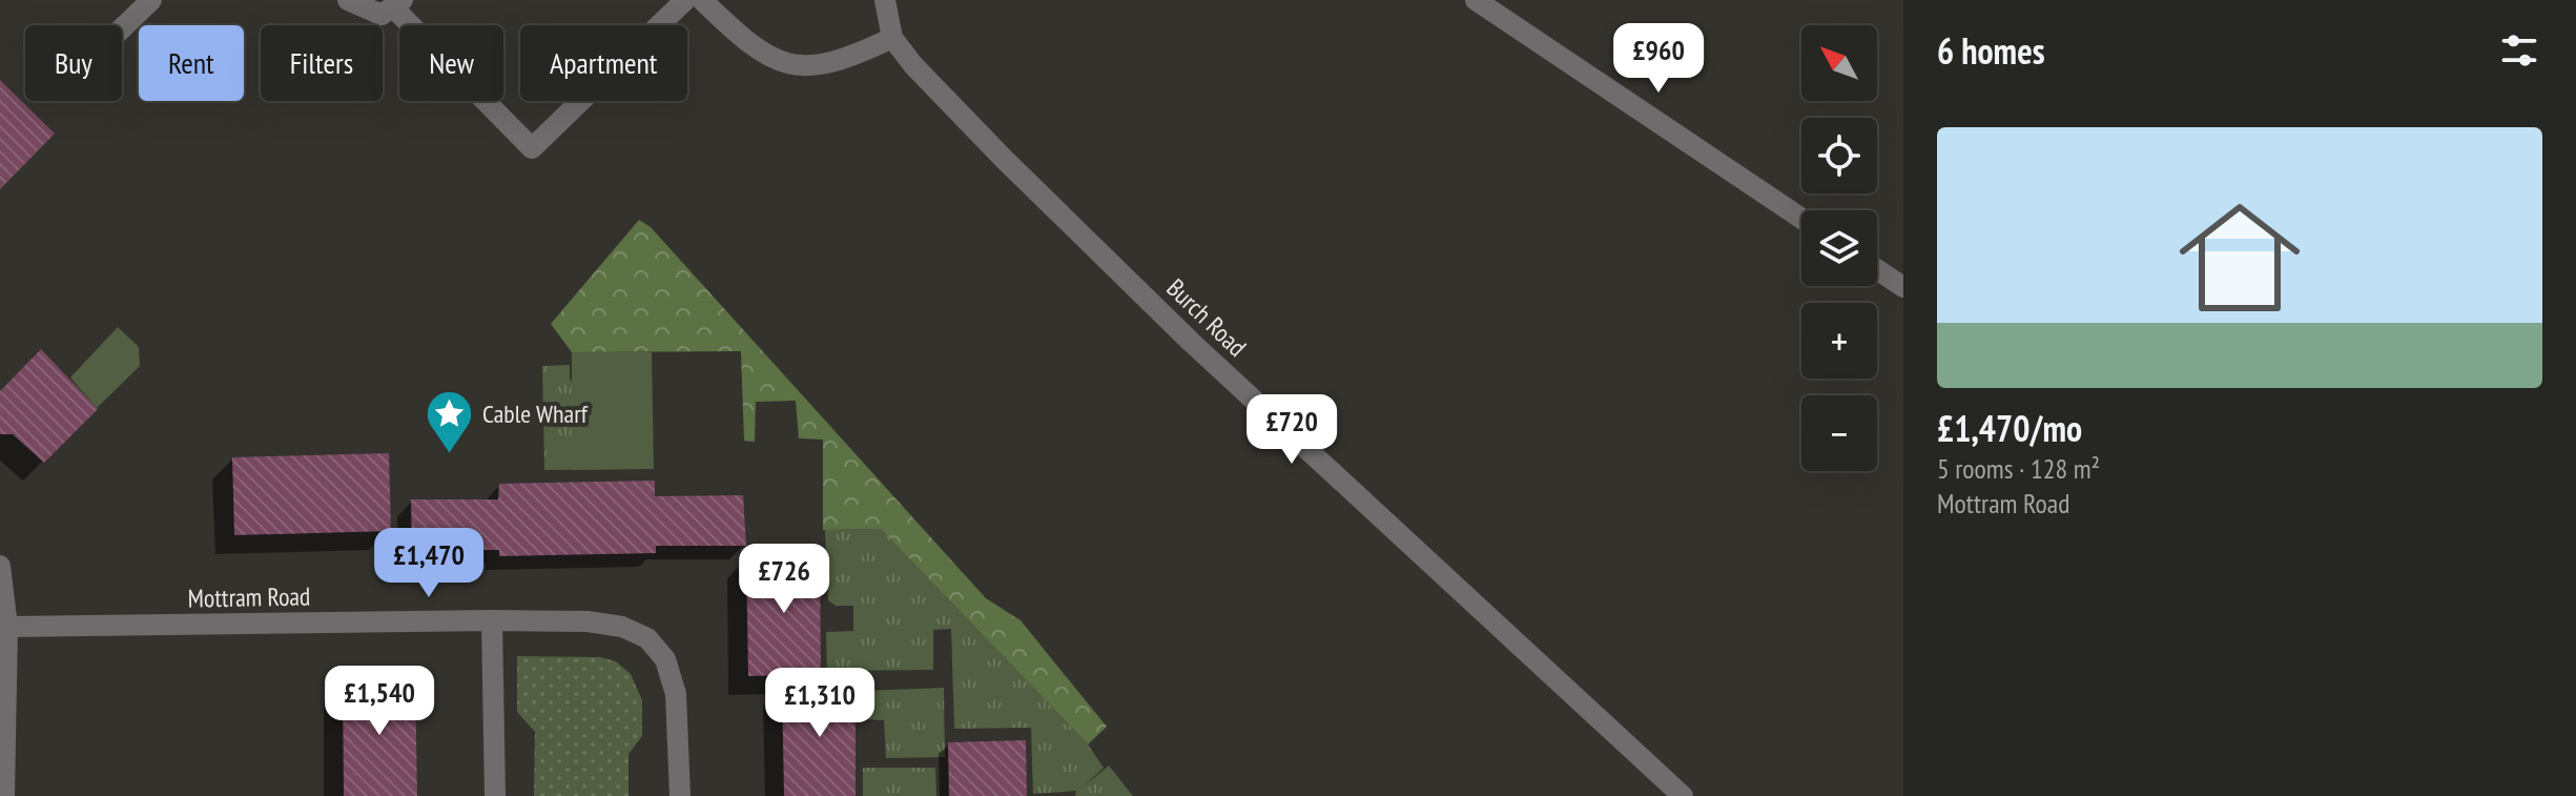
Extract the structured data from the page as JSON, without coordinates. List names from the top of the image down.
{
  "streets": {
    "street": ["Burch Road", "Mottram Road"]
  },
  "places": {
    "place": ["Cable Wharf"]
  },
  "north": "top left",
  "page": {
    "heading": "6 homes",
    "price": [
      "£960",
      "£720",
      "£1,470",
      "£726",
      "£1,540",
      "£1,310"
    ],
    "map_buttons": ["+", "−"],
    "chip": [
      "Buy",
      "Rent",
      "Filters",
      "New",
      "Apartment"
    ],
    "list": [
      {
        "name": "£1,470/mo",
        "note": "5 rooms · 128 m² · Mottram Road"
      }
    ]
  }
}
